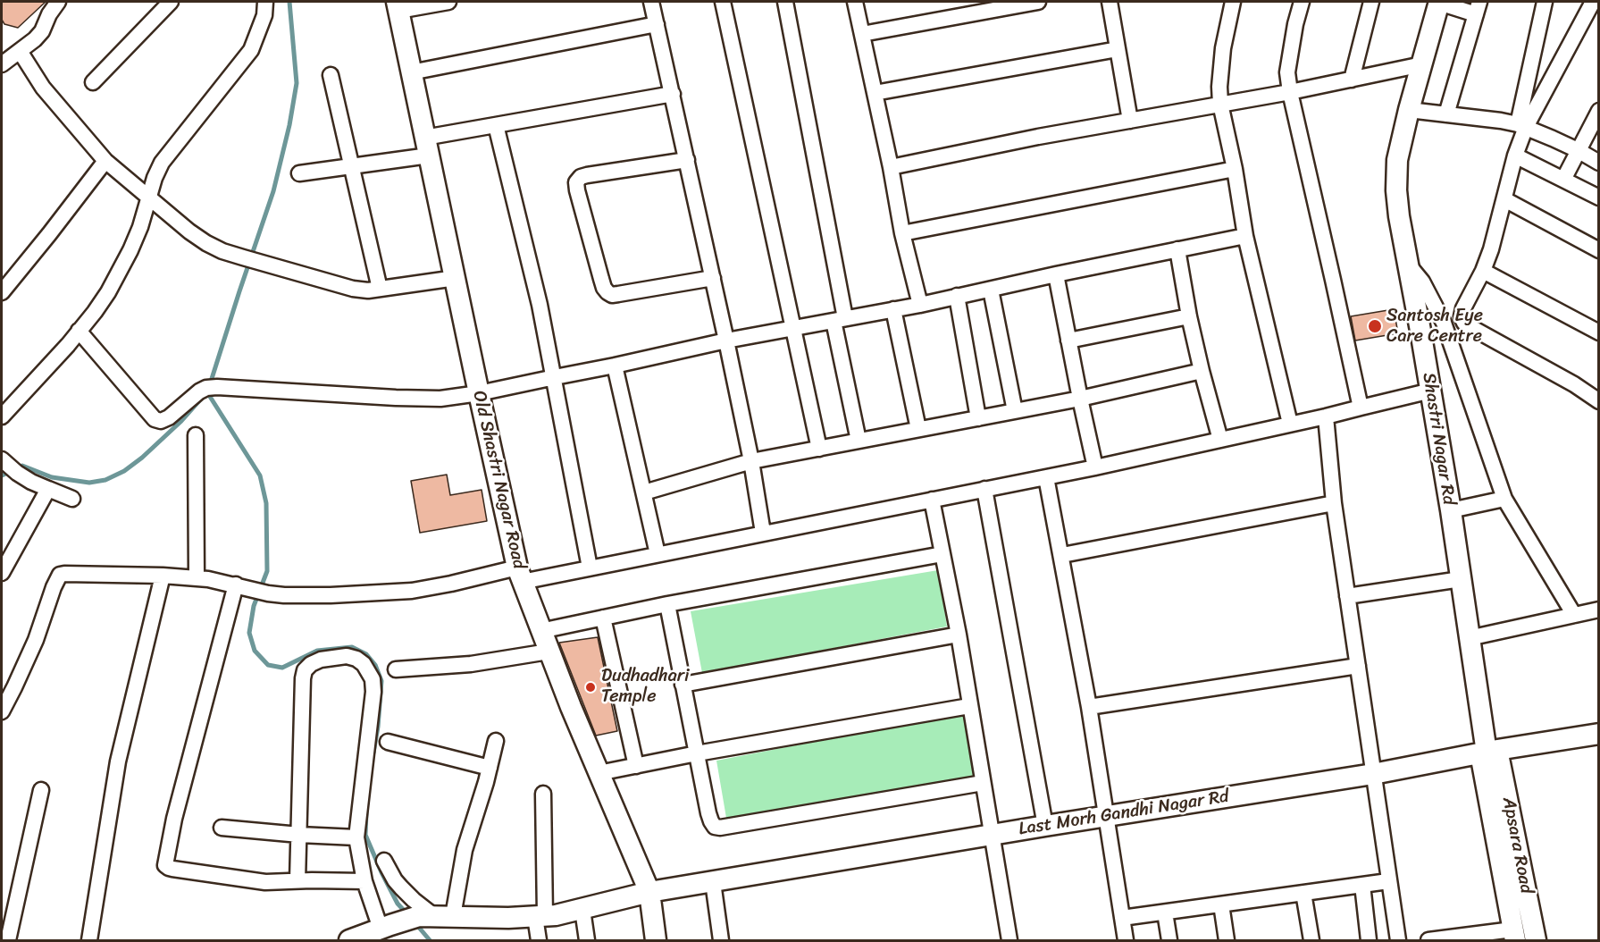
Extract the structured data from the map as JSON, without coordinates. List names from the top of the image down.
{
  "streets": {
    "street": [
      "Shastri Nagar Rd",
      "Old Shastri Nagar Road",
      "Last Morh Gandhi Nagar Rd",
      "Apsara Road"
    ]
  },
  "crossings": [
    ["Shastri Nagar Rd", "Last Morh Gandhi Nagar Rd"],
    ["Shastri Nagar Rd", "Apsara Road"],
    ["Old Shastri Nagar Road", "Last Morh Gandhi Nagar Rd"],
    ["Last Morh Gandhi Nagar Rd", "Apsara Road"]
  ],
  "places": ["Santosh Eye Care Centre", "Dudhadhari Temple"]
}
